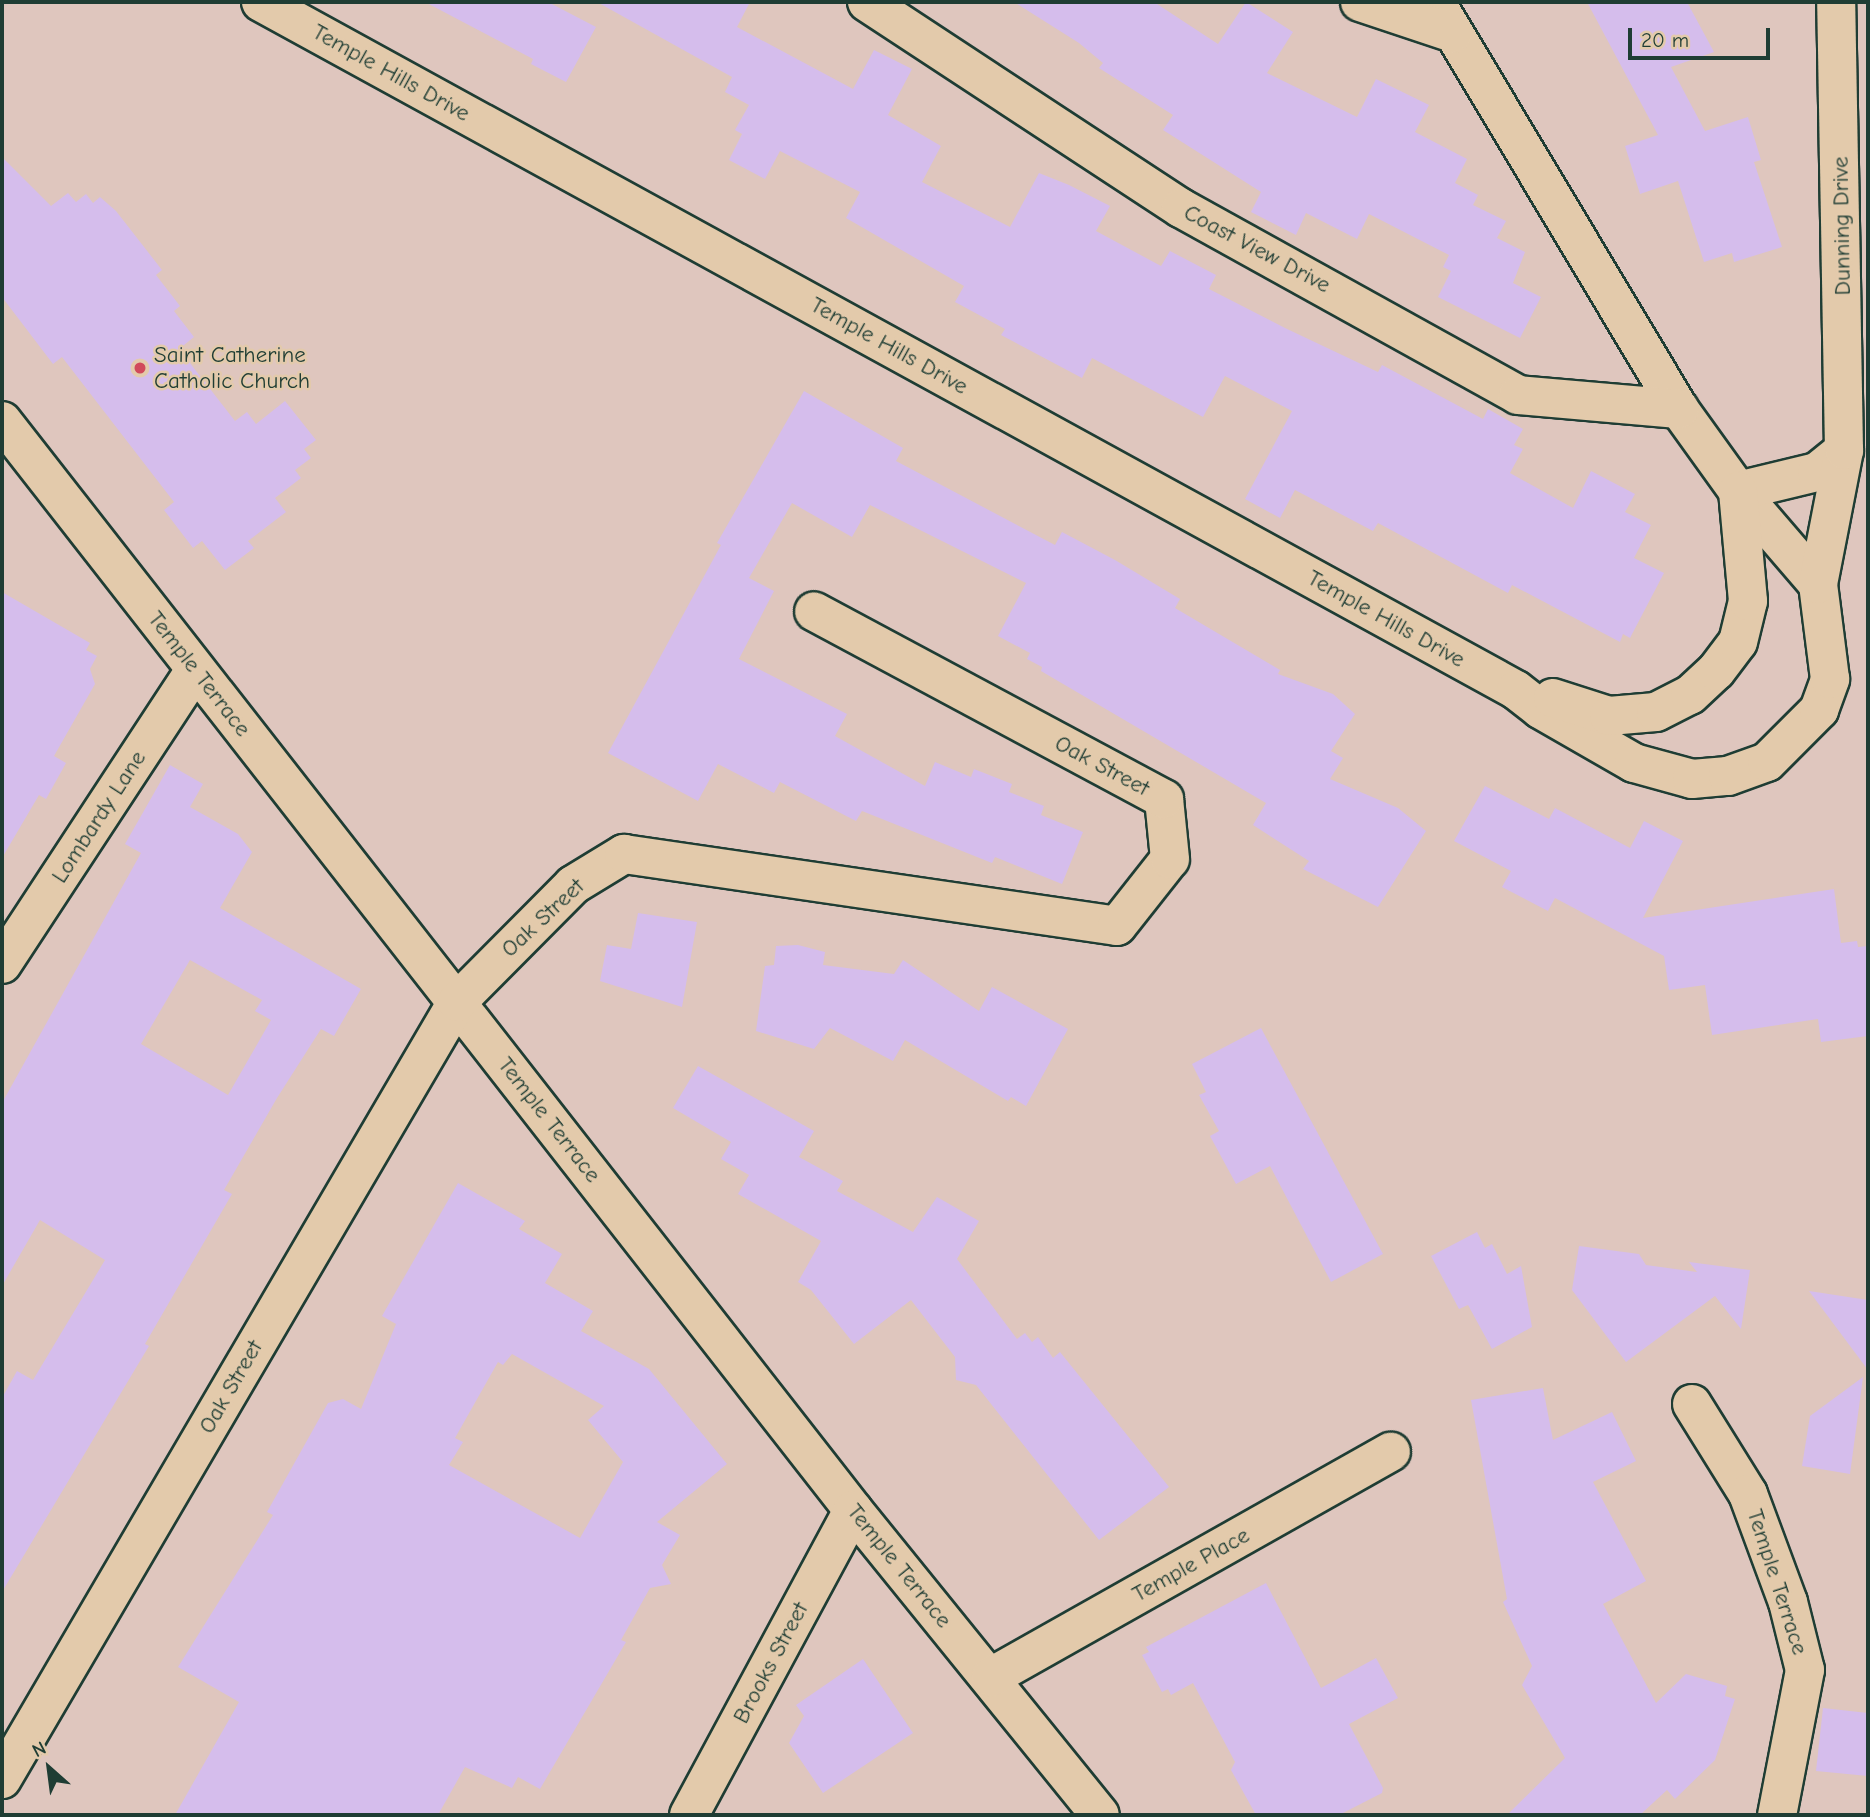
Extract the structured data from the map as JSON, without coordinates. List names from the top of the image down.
{
  "streets": {
    "street": [
      "Temple Hills Drive",
      "Dunning Drive",
      "Coast View Drive",
      "Temple Terrace",
      "Oak Street",
      "Lombardy Lane",
      "Temple Place",
      "Brooks Street"
    ]
  },
  "crossings": [
    ["Temple Hills Drive", "Dunning Drive"],
    ["Temple Terrace", "Oak Street"],
    ["Temple Terrace", "Lombardy Lane"],
    ["Temple Terrace", "Temple Place"],
    ["Temple Terrace", "Brooks Street"]
  ],
  "places": ["Saint Catherine Catholic Church"],
  "scale_bar": "20 m",
  "north": "top left"
}
